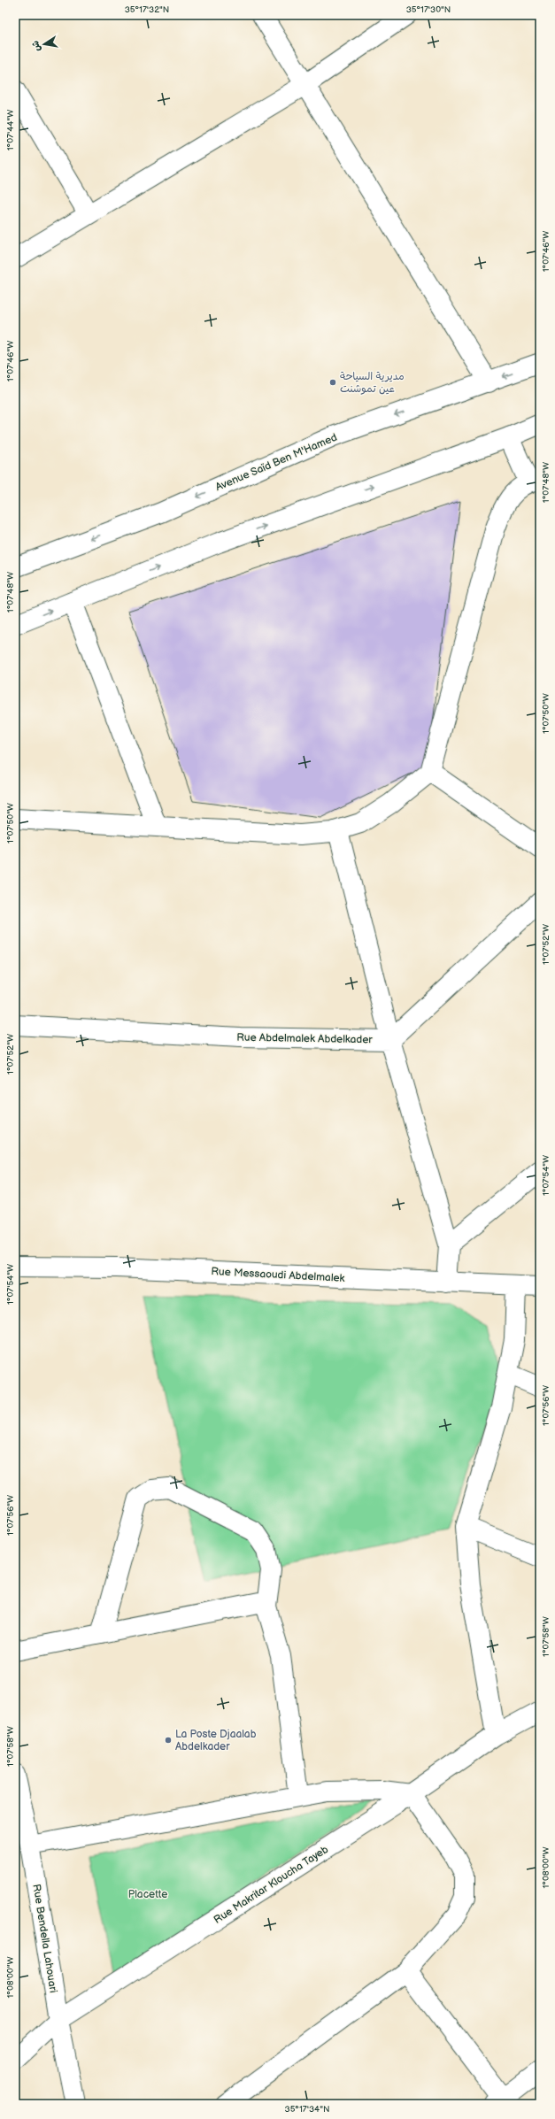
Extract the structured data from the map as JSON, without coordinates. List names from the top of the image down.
{
  "streets": {
    "street": [
      "Avenue Saïd Ben M'Hamed",
      "Rue Abdelmalek Abdelkader",
      "Rue Messaoudi Abdelmalek",
      "Rue Makritar Kloucha Tayeb",
      "Rue Bendella Lahouari"
    ]
  },
  "crossings": [
    ["Rue Makritar Kloucha Tayeb", "Rue Bendella Lahouari"]
  ],
  "parks": ["Placette"],
  "places": ["مديرية السياحة عين تموشنت", "La Poste Djaalab Abdelkader"],
  "north": "left",
  "coordinates": [
    "35°17'32\"N",
    "35°17'30\"N",
    "1°07'44\"W",
    "1°07'46\"W",
    "1°07'48\"W",
    "1°07'50\"W",
    "1°07'52\"W",
    "1°07'54\"W",
    "1°07'56\"W",
    "1°07'58\"W",
    "1°08'00\"W",
    "35°17'34\"N"
  ]
}
